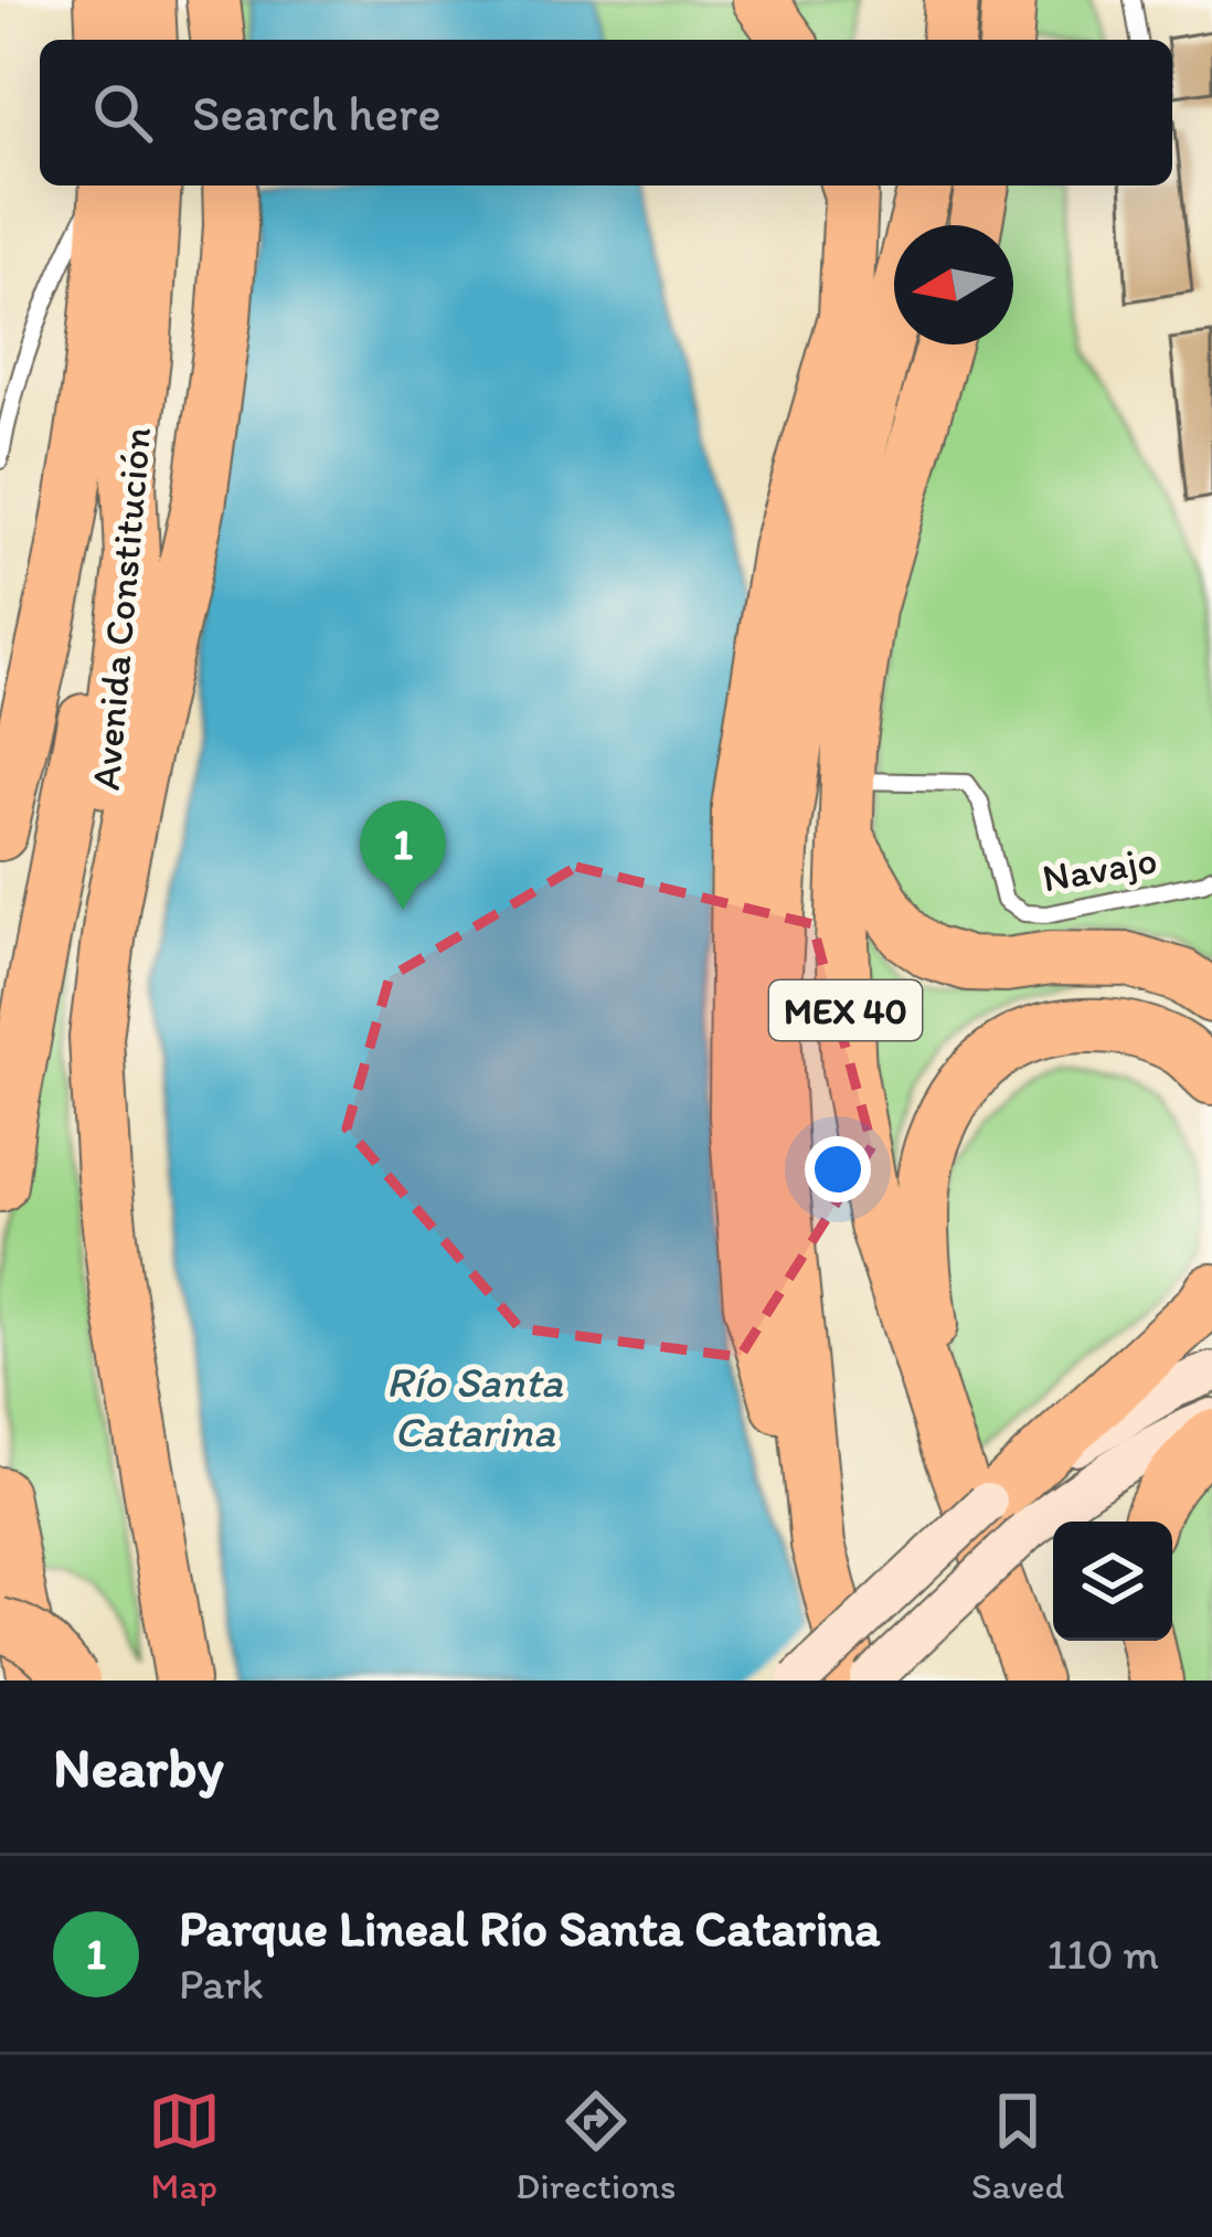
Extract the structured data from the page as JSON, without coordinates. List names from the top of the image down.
{
  "streets": {
    "highway": ["Avenida Constitución", "MEX 40"],
    "lane": ["Navajo"]
  },
  "crossings": [
    ["Navajo", "MEX 40"]
  ],
  "water": ["Río Santa Catarina"],
  "north": "left",
  "page": {
    "search": "Search here",
    "pins": "1",
    "heading": "Nearby",
    "list": [
      {
        "mark": "1",
        "name": "Parque Lineal Río Santa Catarina",
        "note": "Park",
        "value": "110 m"
      }
    ],
    "nav": ["Map", "Directions", "Saved"]
  }
}
